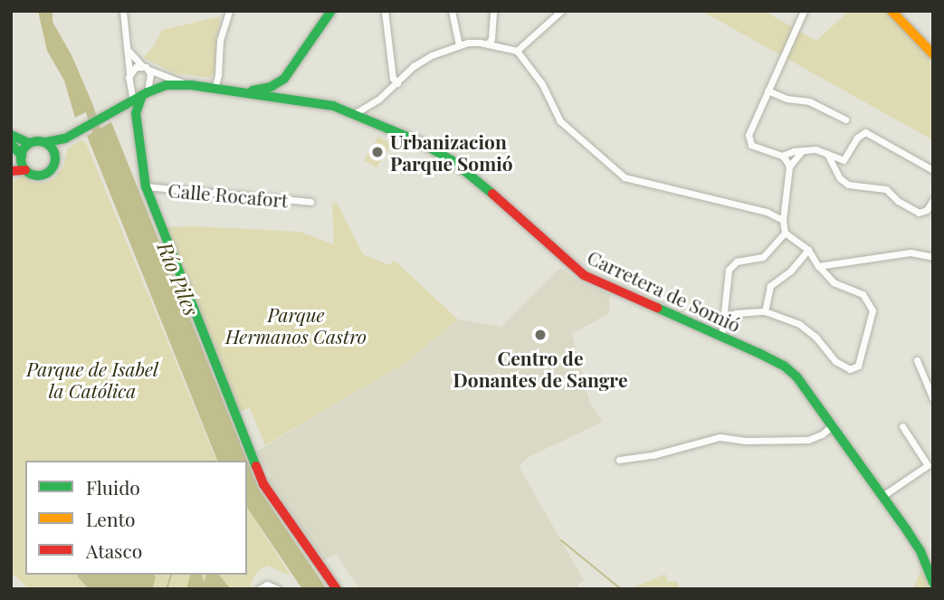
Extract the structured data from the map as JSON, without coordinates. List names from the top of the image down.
{
  "streets": {
    "street": ["Calle Rocafort", "Carretera de Somió"]
  },
  "water": ["Río Piles"],
  "parks": ["Parque Hermanos Castro", "Parque de Isabel la Católica"],
  "places": ["Urbanizacion Parque Somió", "Centro de Donantes de Sangre"],
  "legend": ["Fluido", "Lento", "Atasco"]
}
